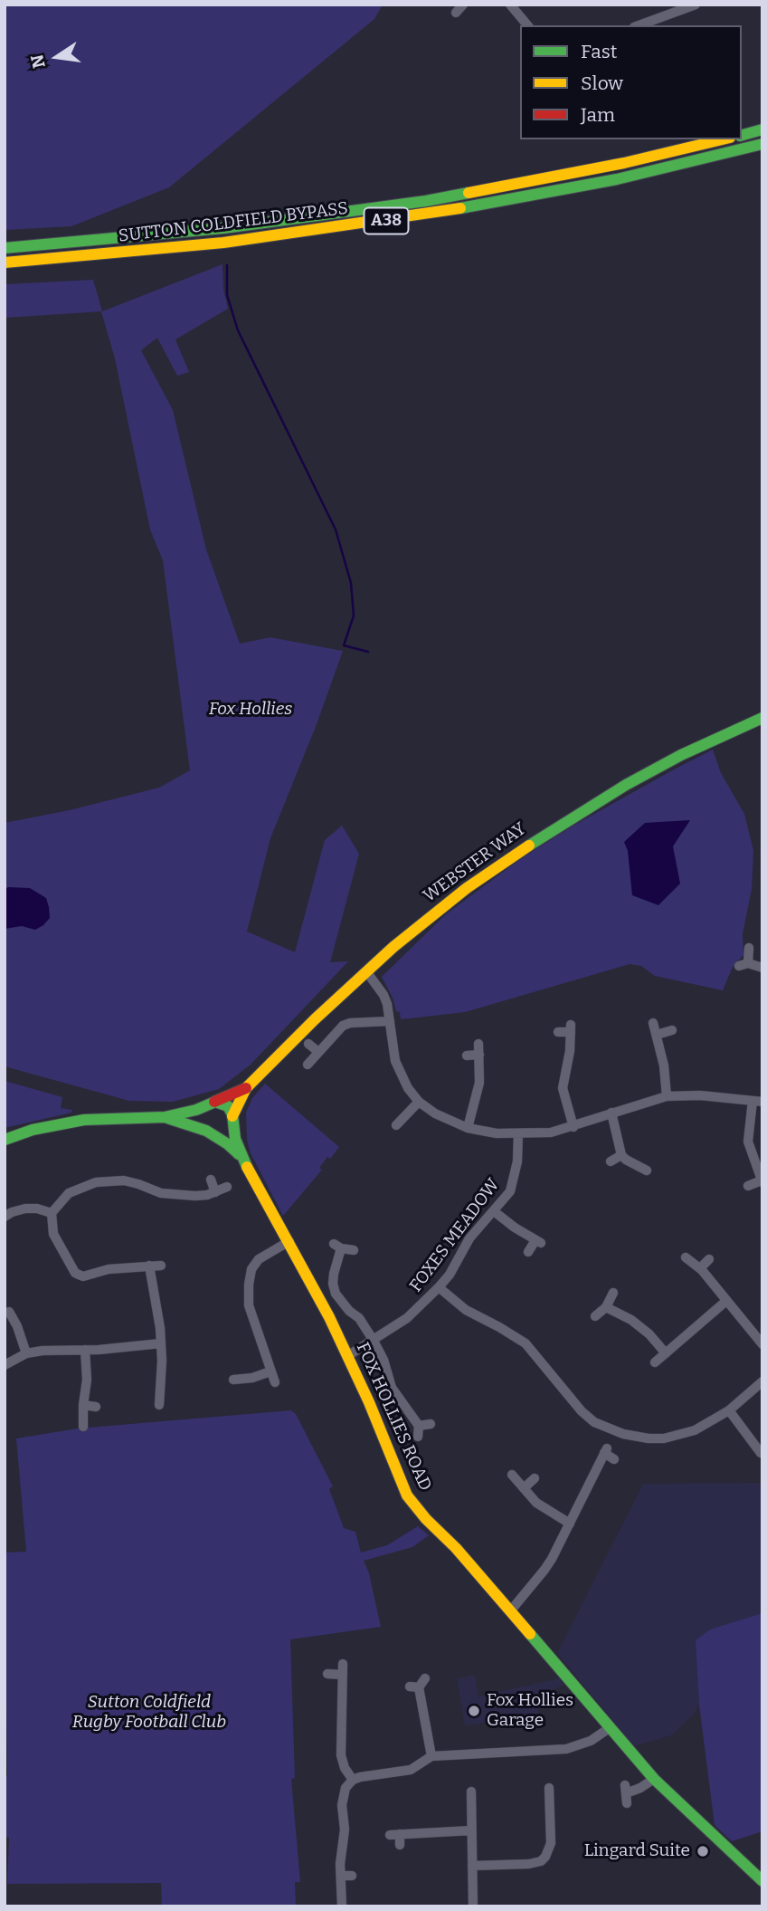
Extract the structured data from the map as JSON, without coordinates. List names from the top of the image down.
{
  "streets": {
    "main road": [
      "A38",
      "SUTTON COLDFIELD BYPASS",
      "WEBSTER WAY",
      "FOX HOLLIES ROAD"
    ],
    "street": ["FOXES MEADOW"]
  },
  "crossings": [
    ["WEBSTER WAY", "FOX HOLLIES ROAD"],
    ["FOXES MEADOW", "FOX HOLLIES ROAD"]
  ],
  "parks": ["Fox Hollies", "Sutton Coldfield Rugby Football Club"],
  "places": ["Fox Hollies Garage", "Lingard Suite"],
  "legend": ["Fast", "Slow", "Jam"],
  "north": "left"
}
